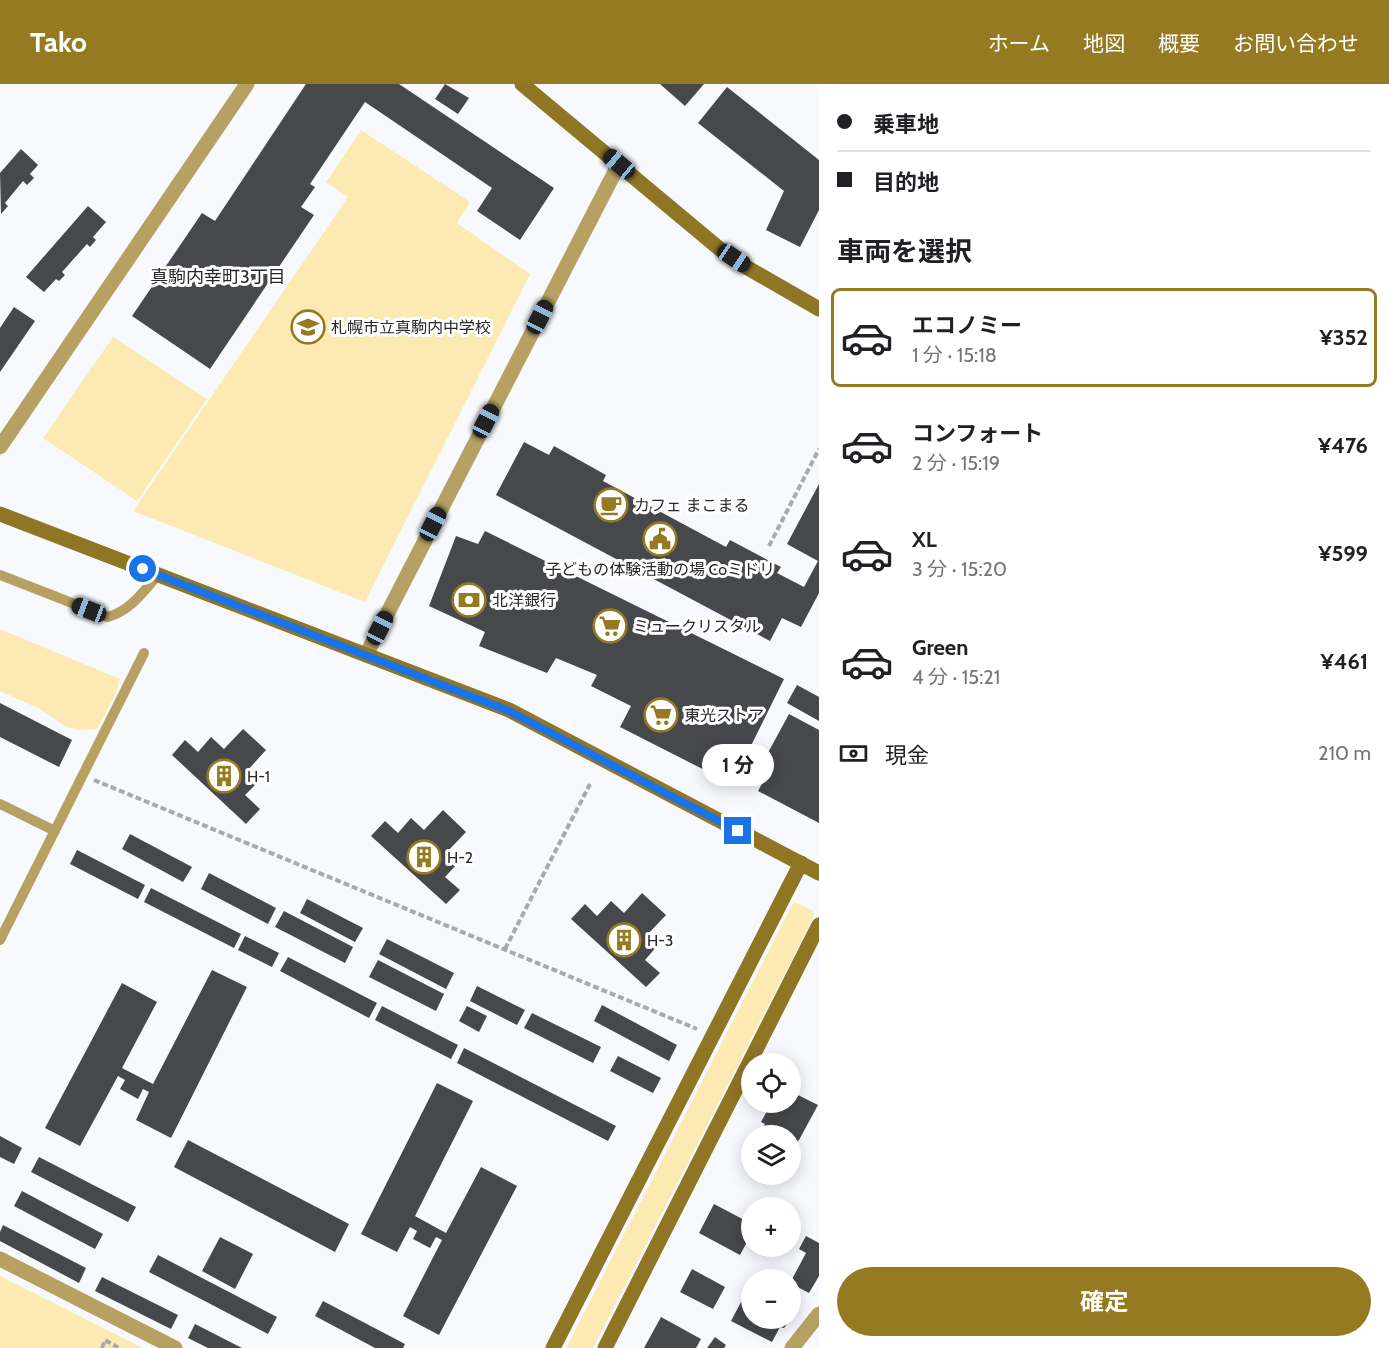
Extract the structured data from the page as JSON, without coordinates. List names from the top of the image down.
{
  "districts": ["真駒内幸町3丁目"],
  "places": {
    "school or university": ["札幌市立真駒内中学校"],
    "cafe": ["カフェ まこまる"],
    "public building": ["子どもの体験活動の場 Coミドリ"],
    "bank": ["北洋銀行"],
    "supermarket": ["ミュークリスタル", "東光ストア"],
    "building": ["H-1", "H-2", "H-3"]
  },
  "page": {
    "header": "Tako",
    "nav": [
      "ホーム",
      "地図",
      "概要",
      "お問い合わせ"
    ],
    "banner": ["乗車地", "目的地"],
    "heading": "車両を選択",
    "list": [
      {
        "name": "エコノミー",
        "note": "1 分 · 15:18",
        "value": "¥352"
      },
      {
        "name": "コンフォート",
        "note": "2 分 · 15:19",
        "value": "¥476"
      },
      {
        "name": "XL",
        "note": "3 分 · 15:20",
        "value": "¥599"
      },
      {
        "name": "Green",
        "note": "4 分 · 15:21",
        "value": "¥461"
      }
    ],
    "pay": ["現金", "210 m"],
    "bubble": "1 分",
    "map_buttons": ["+", "−"],
    "buttons": "確定"
  }
}
